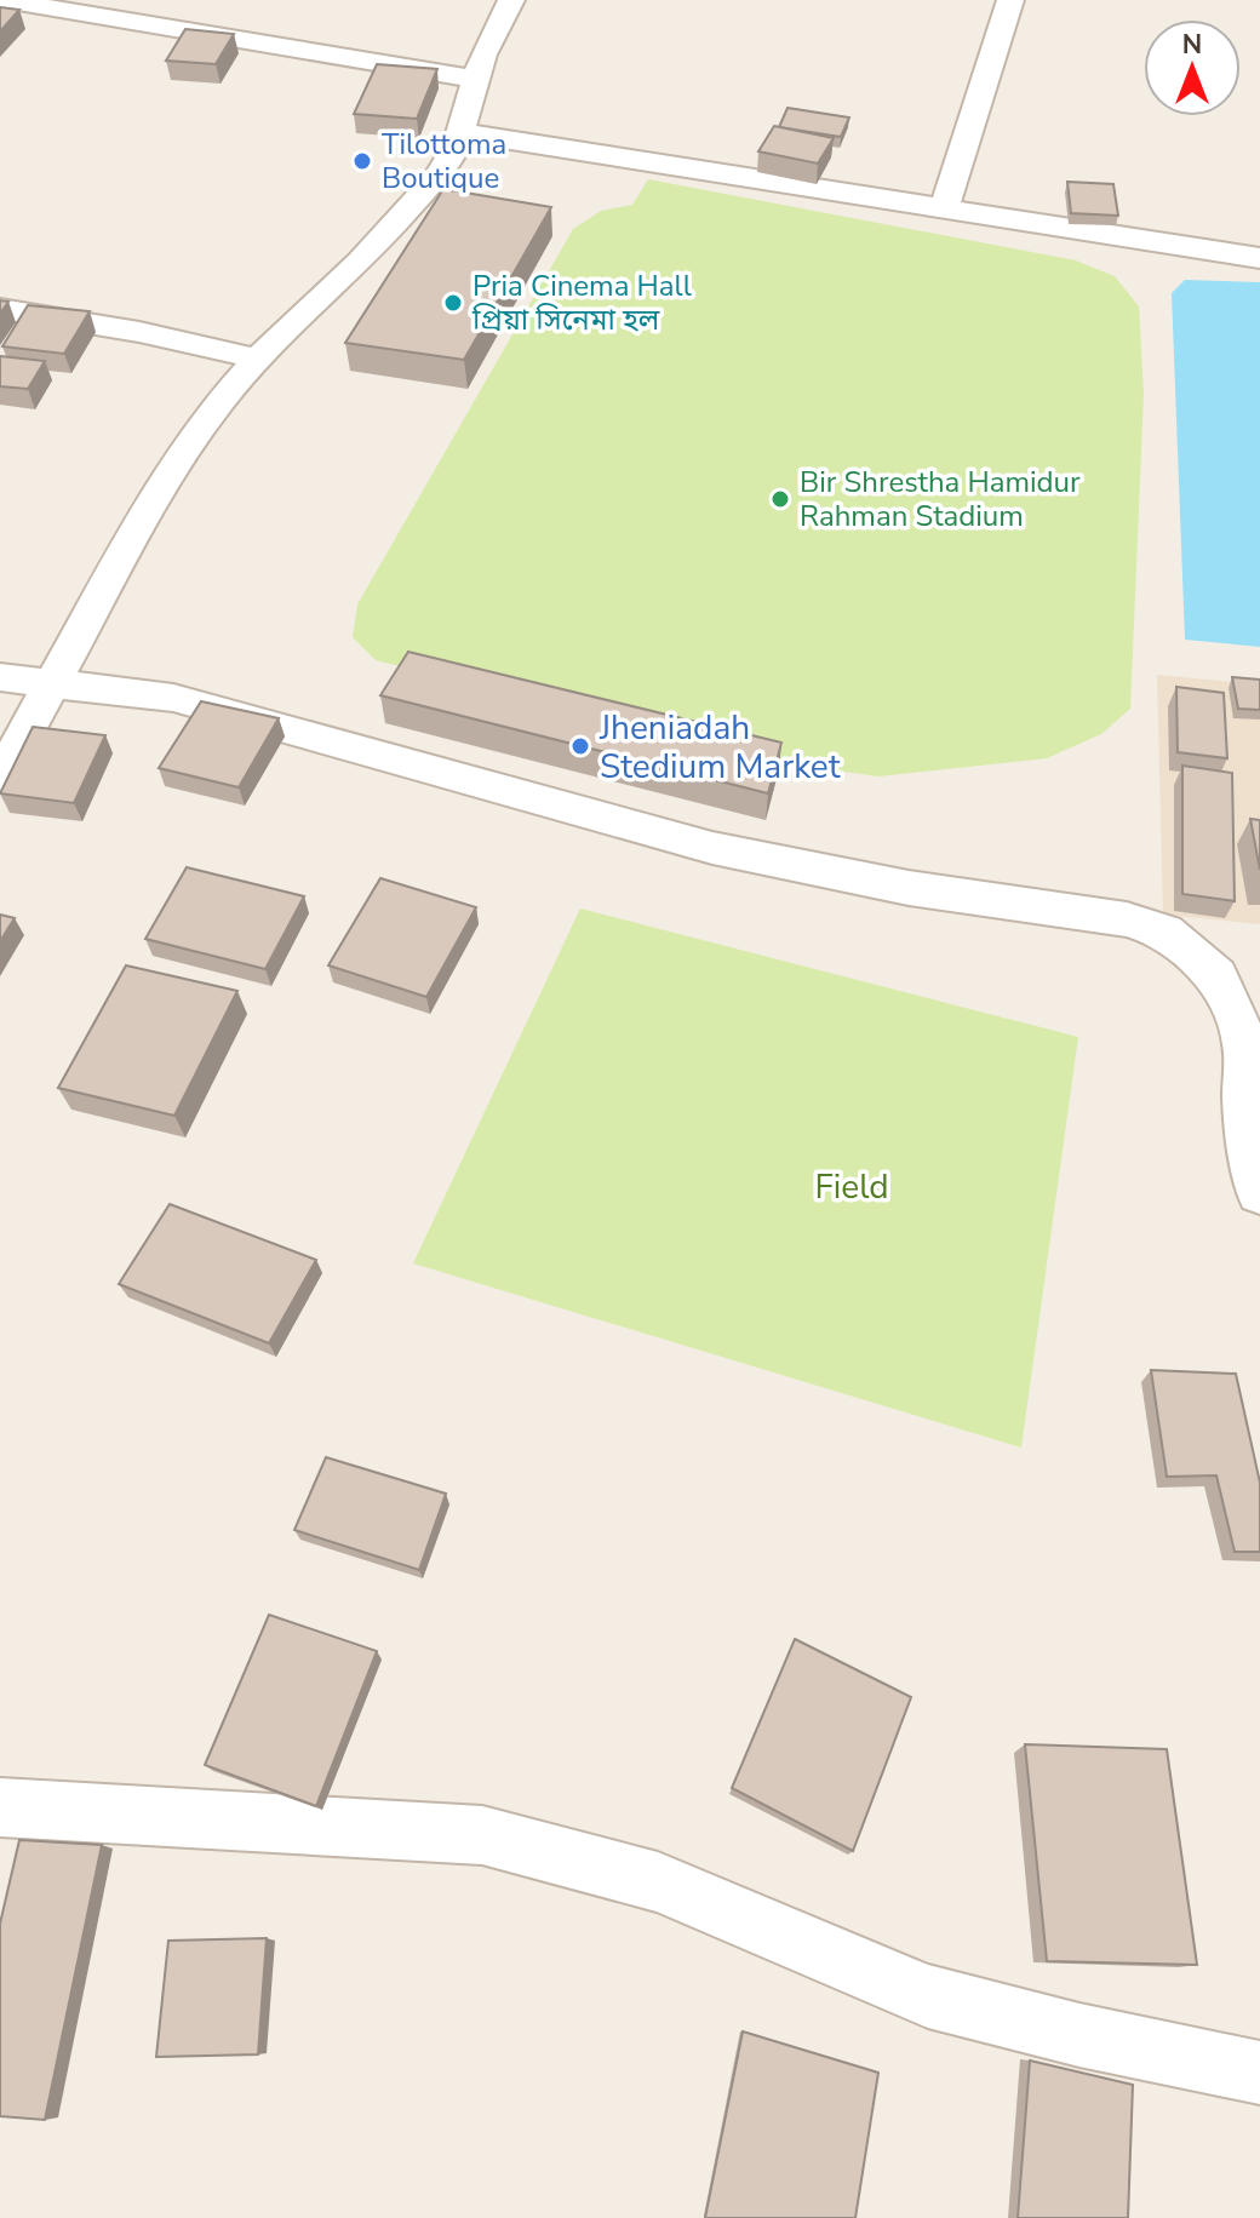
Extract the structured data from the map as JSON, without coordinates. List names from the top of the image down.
{
  "parks": ["Field"],
  "places": [
    "Tilottoma Boutique",
    "Pria Cinema Hall প্রিয়া সিনেমা হল",
    "Bir Shrestha Hamidur Rahman Stadium",
    "Jheniadah Stedium Market"
  ],
  "north": "top"
}
